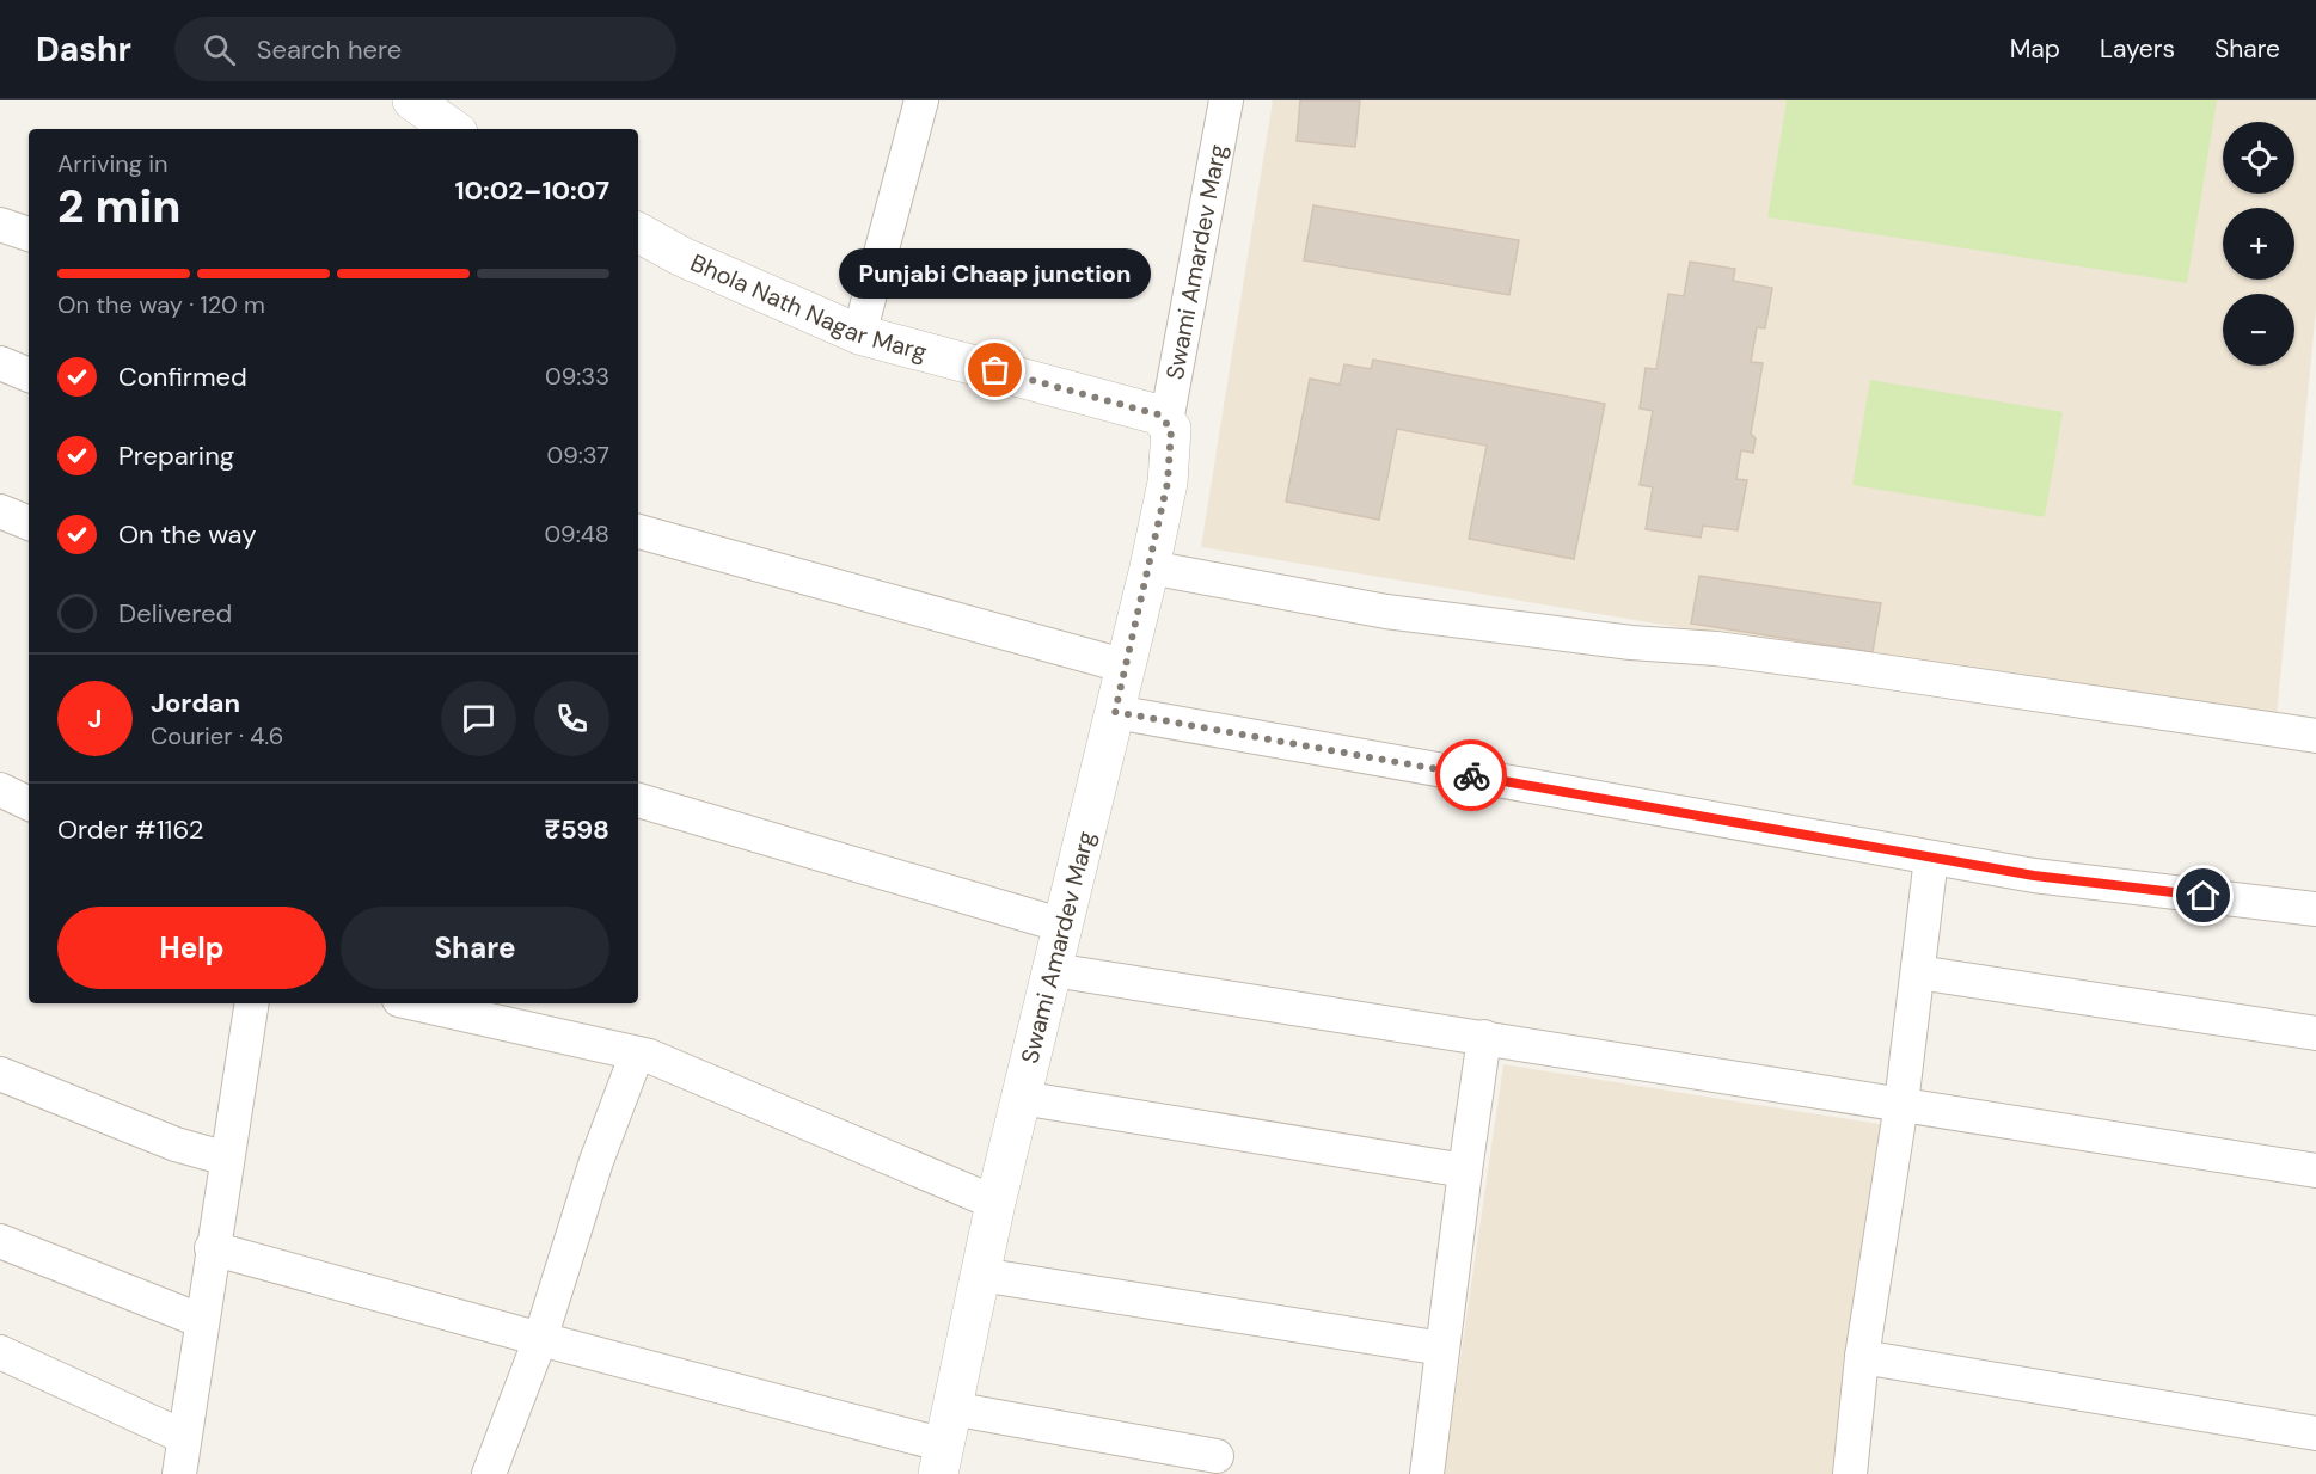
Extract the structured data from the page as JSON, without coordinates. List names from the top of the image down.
{
  "streets": {
    "street": ["Swami Amardev Marg", "Bhola Nath Nagar Marg"]
  },
  "crossings": [
    ["Swami Amardev Marg", "Bhola Nath Nagar Marg"]
  ],
  "places": ["Punjabi Chaap junction"],
  "page": {
    "header": "Dashr",
    "search": "Search here",
    "nav": ["Map", "Layers", "Share"],
    "map_buttons": ["+", "−"],
    "heading": ["2 min", "Arriving in", "10:02–10:07"],
    "panel": [
      "Jordan",
      "Courier · 4.6",
      "Order #1162",
      "₹598"
    ],
    "bubble": "Punjabi Chaap junction",
    "bar": "On the way · 120 m",
    "list": [
      ["Confirmed", "09:33"],
      ["Preparing", "09:37"],
      ["On the way", "09:48"],
      "Delivered"
    ],
    "round": "J",
    "buttons": ["Help", "Share"]
  }
}
